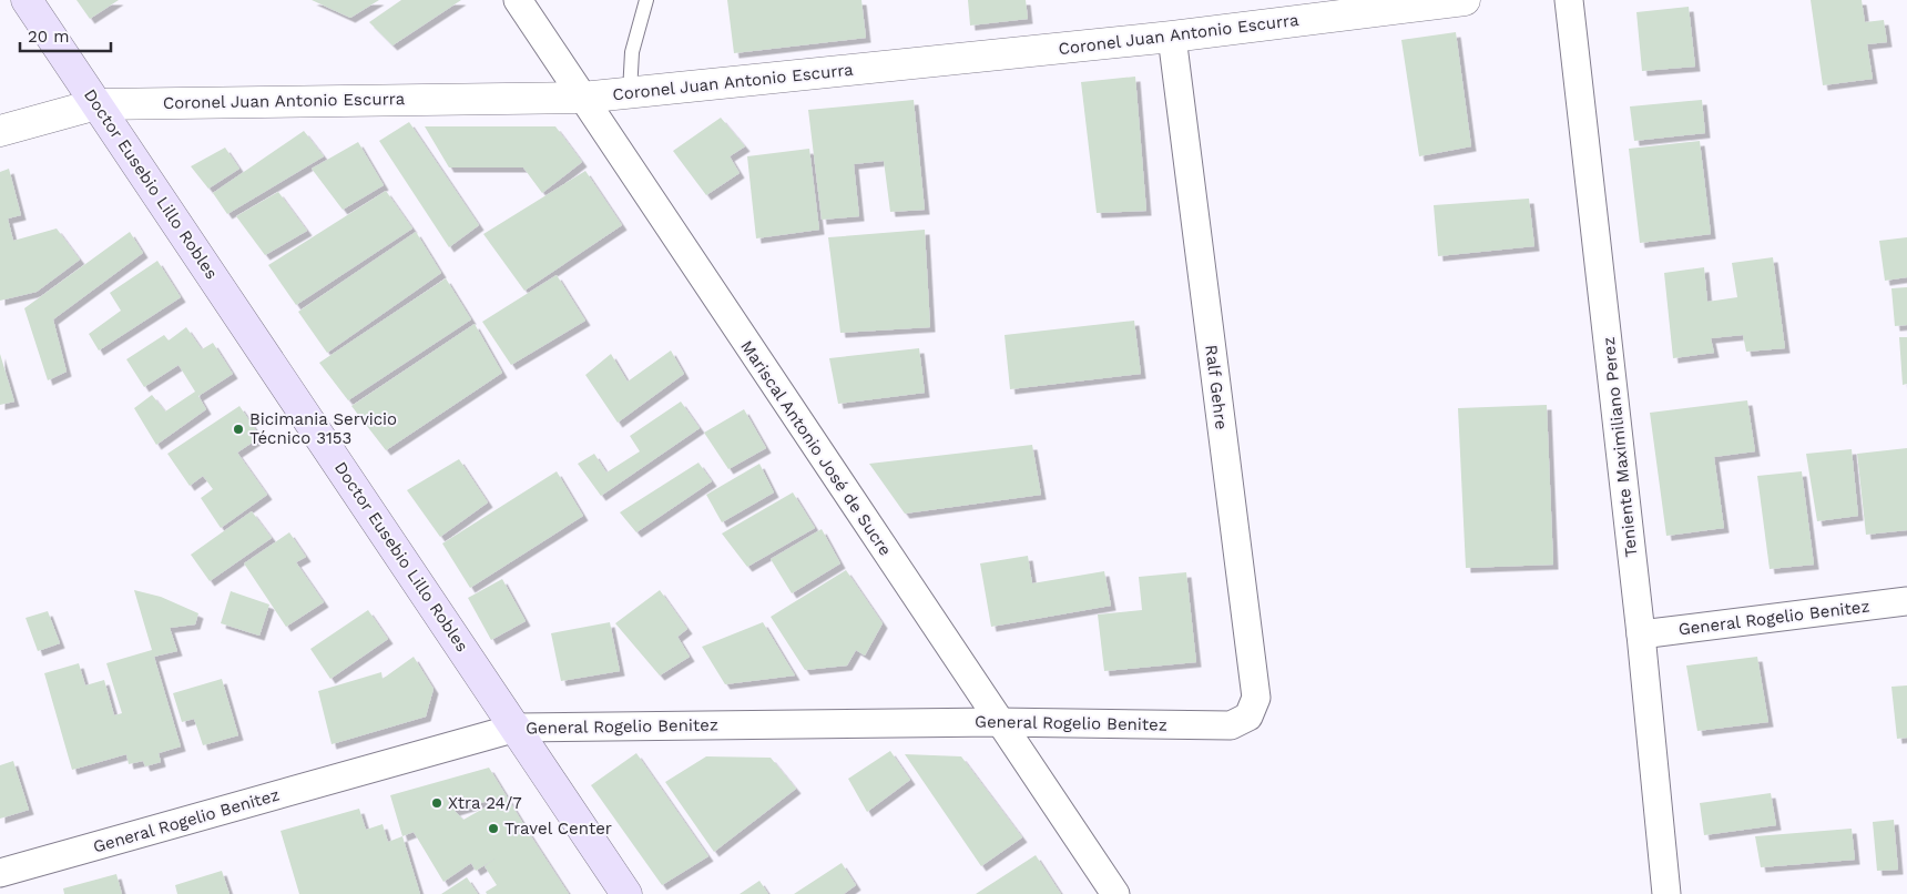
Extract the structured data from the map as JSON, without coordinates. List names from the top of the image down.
{
  "streets": {
    "main road": ["Doctor Eusebio Lillo Robles"],
    "street": [
      "Coronel Juan Antonio Escurra",
      "Ralf Gehre",
      "Teniente Maximiliano Perez",
      "Mariscal Antonio José de Sucre",
      "General Rogelio Benitez"
    ]
  },
  "crossings": [
    ["Coronel Juan Antonio Escurra", "Doctor Eusebio Lillo Robles"],
    ["Coronel Juan Antonio Escurra", "Ralf Gehre"],
    ["Coronel Juan Antonio Escurra", "Mariscal Antonio José de Sucre"],
    ["Doctor Eusebio Lillo Robles", "General Rogelio Benitez"],
    ["Ralf Gehre", "General Rogelio Benitez"],
    ["Teniente Maximiliano Perez", "General Rogelio Benitez"],
    ["Mariscal Antonio José de Sucre", "General Rogelio Benitez"]
  ],
  "places": ["Bicimania Servicio Técnico 3153", "Xtra 24/7", "Travel Center"],
  "scale_bar": "20 m"
}
